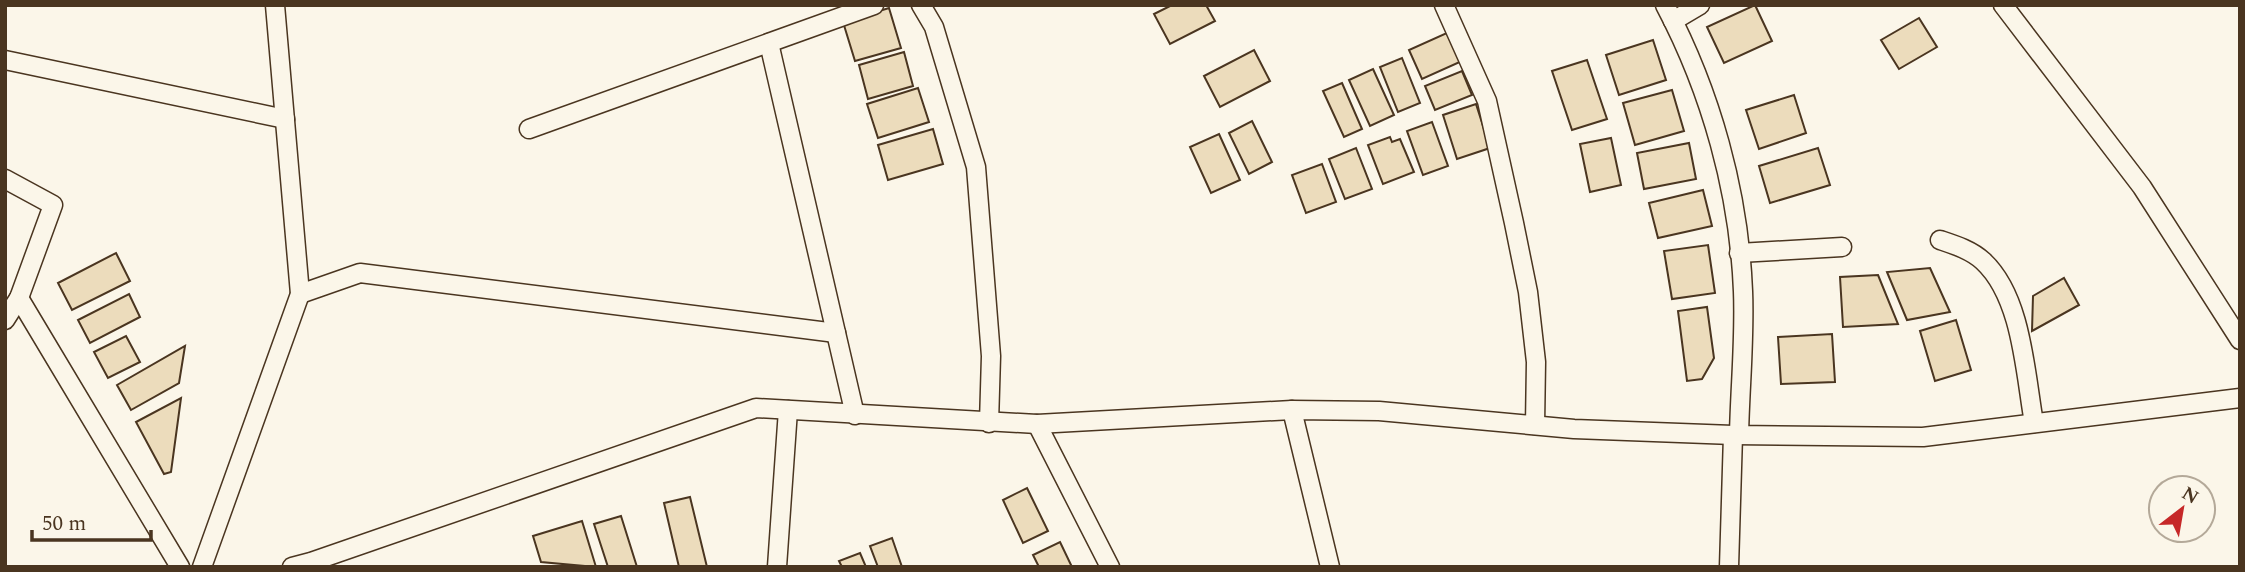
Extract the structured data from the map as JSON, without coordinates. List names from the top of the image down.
{
  "scale_bar": "50 m",
  "north": "top right"
}
